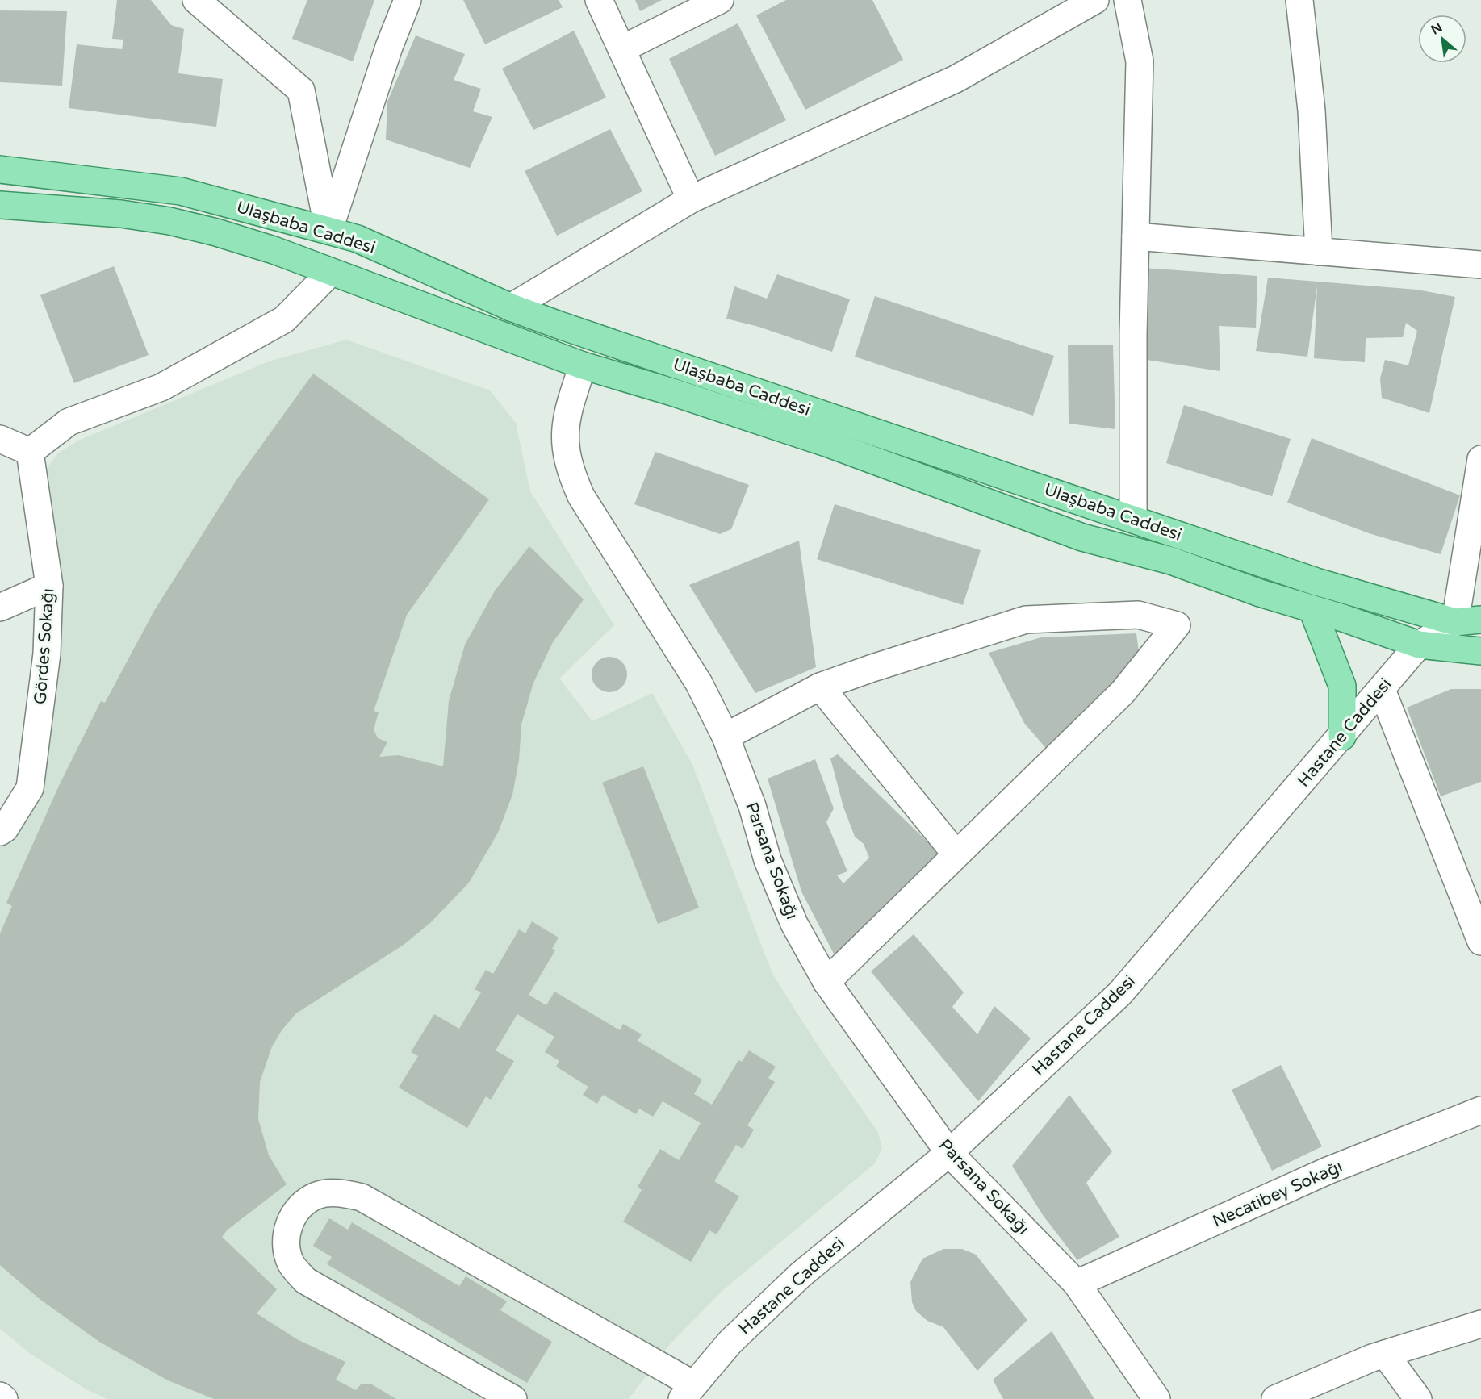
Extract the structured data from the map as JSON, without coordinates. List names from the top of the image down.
{
  "streets": {
    "main road": ["Ulaşbaba Caddesi"],
    "street": [
      "Gördes Sokağı",
      "Hastane Caddesi",
      "Parsana Sokağı",
      "Necatibey Sokağı"
    ]
  },
  "crossings": [
    ["Ulaşbaba Caddesi", "Hastane Caddesi"],
    ["Ulaşbaba Caddesi", "Parsana Sokağı"],
    ["Hastane Caddesi", "Parsana Sokağı"],
    ["Parsana Sokağı", "Necatibey Sokağı"]
  ],
  "north": "top left"
}
